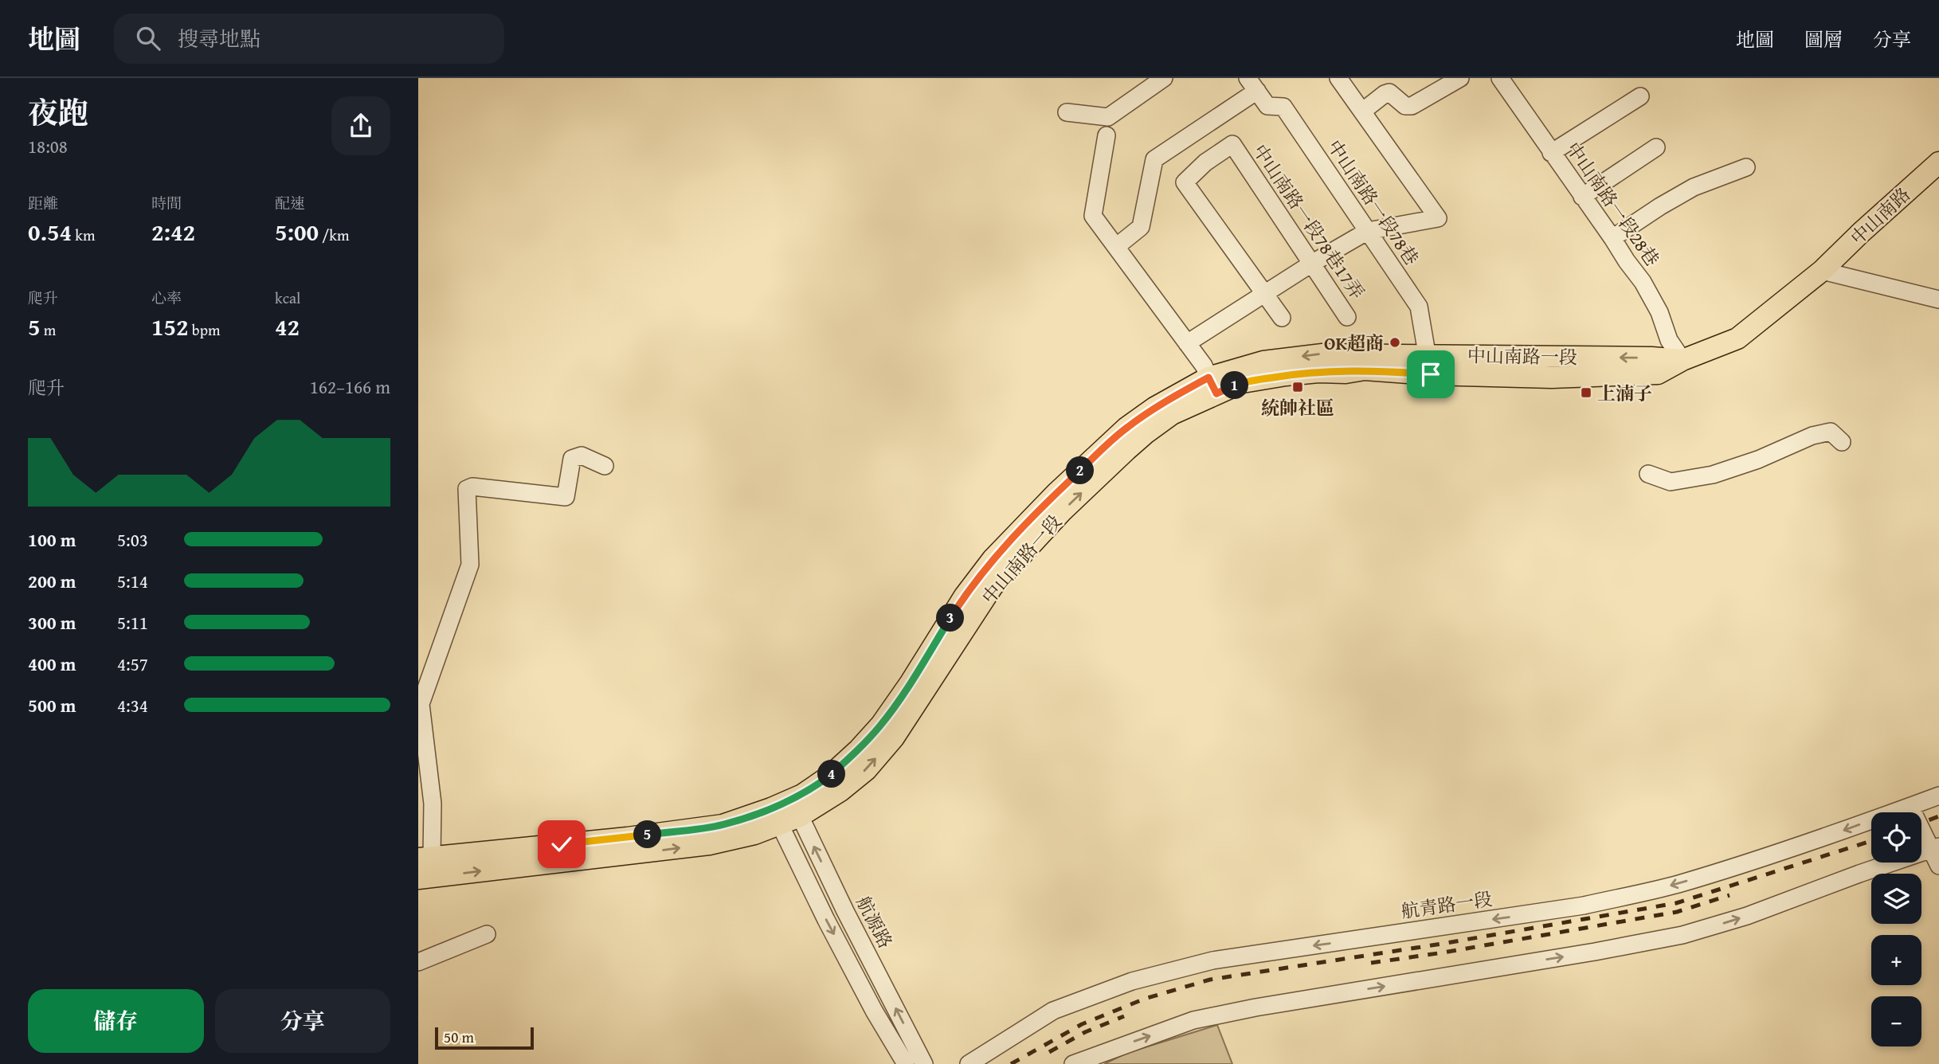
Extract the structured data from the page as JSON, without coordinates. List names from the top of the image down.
{
  "streets": {
    "main road": ["中山南路", "中山南路一段"],
    "street": [
      "中山南路一段78巷",
      "中山南路一段28巷",
      "中山南路一段78巷17弄",
      "航青路一段",
      "航源路"
    ]
  },
  "crossings": [
    ["中山南路一段78巷", "中山南路一段"],
    ["中山南路一段28巷", "中山南路一段"],
    ["中山南路", "中山南路一段"],
    ["中山南路一段", "航源路"]
  ],
  "places": {
    "other": ["OK超商"],
    "transit": ["統帥社區", "上湳子"]
  },
  "scale_bar": "50 m",
  "page": {
    "header": "地圖",
    "search": "搜尋地點",
    "nav": ["地圖", "圖層", "分享"],
    "heading": ["夜跑", "18:08"],
    "stats": [
      ["距離", "0.54 km"],
      ["時間", "2:42"],
      ["配速", "5:00 /km"],
      ["爬升", "5 m"],
      ["心率", "152 bpm"],
      ["kcal", "42"]
    ],
    "chart": ["爬升", "162–166 m"],
    "pins": [
      "1",
      "2",
      "3",
      "4",
      "5"
    ],
    "list": [
      {
        "name": "100 m",
        "note": "5:03"
      },
      {
        "name": "200 m",
        "note": "5:14"
      },
      {
        "name": "300 m",
        "note": "5:11"
      },
      {
        "name": "400 m",
        "note": "4:57"
      },
      {
        "name": "500 m",
        "note": "4:34"
      }
    ],
    "map_buttons": ["+", "−"],
    "buttons": ["儲存", "分享"],
    "scale": "50 m"
  }
}
